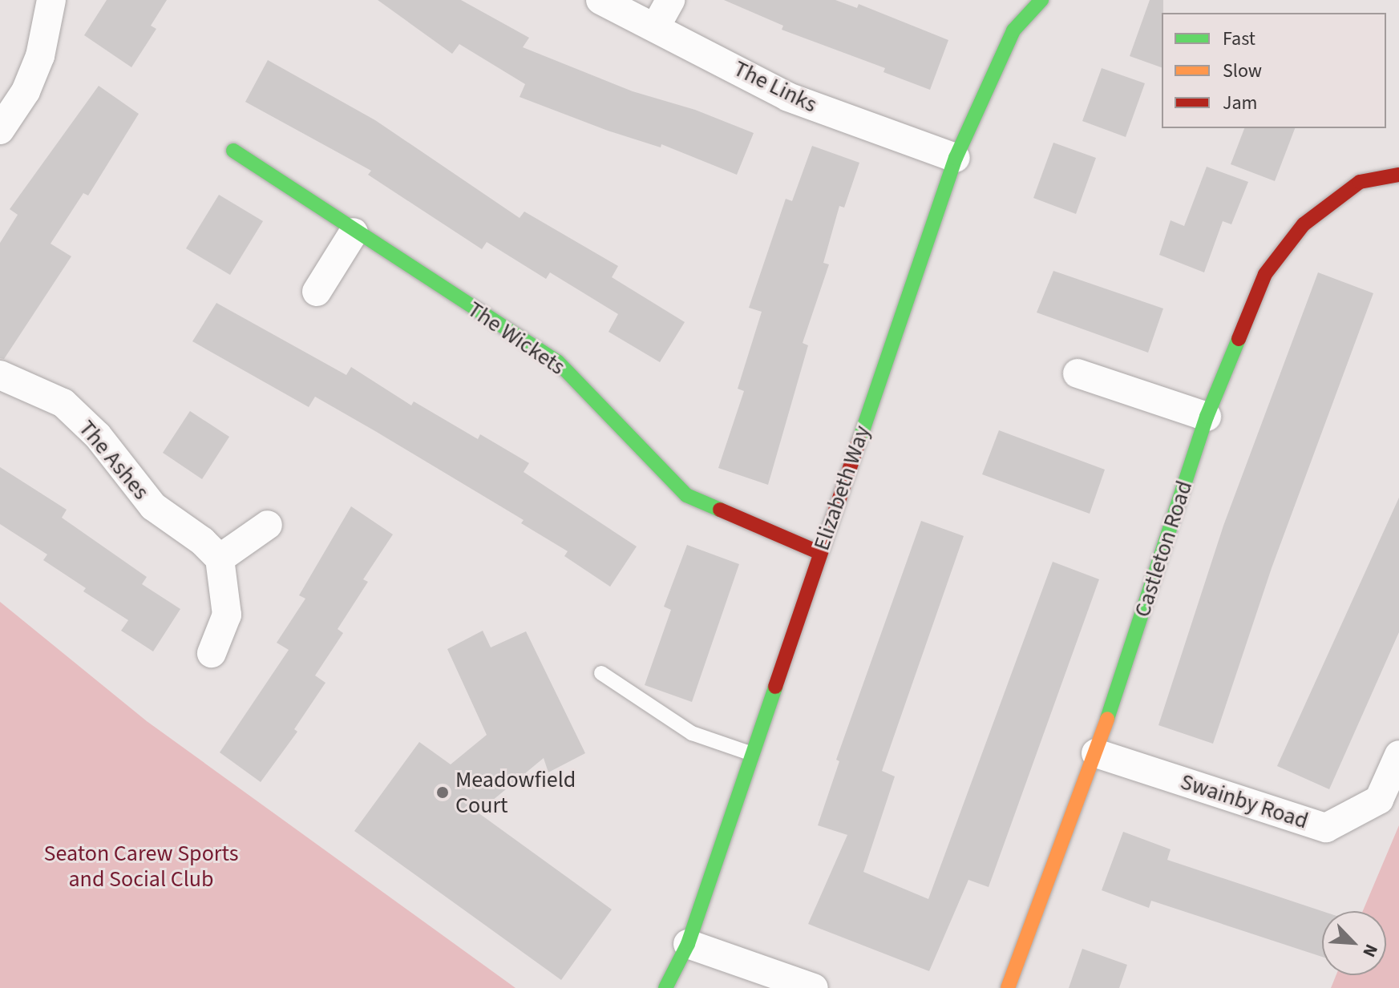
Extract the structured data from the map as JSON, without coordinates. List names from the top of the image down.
{
  "streets": {
    "street": [
      "The Links",
      "The Wickets",
      "The Ashes",
      "Elizabeth Way",
      "Castleton Road",
      "Swainby Road"
    ]
  },
  "crossings": [
    ["The Links", "Elizabeth Way"],
    ["The Wickets", "Elizabeth Way"],
    ["Castleton Road", "Swainby Road"]
  ],
  "parks": ["Seaton Carew Sports and Social Club"],
  "places": ["Meadowfield Court"],
  "legend": ["Fast", "Slow", "Jam"],
  "north": "bottom right"
}
